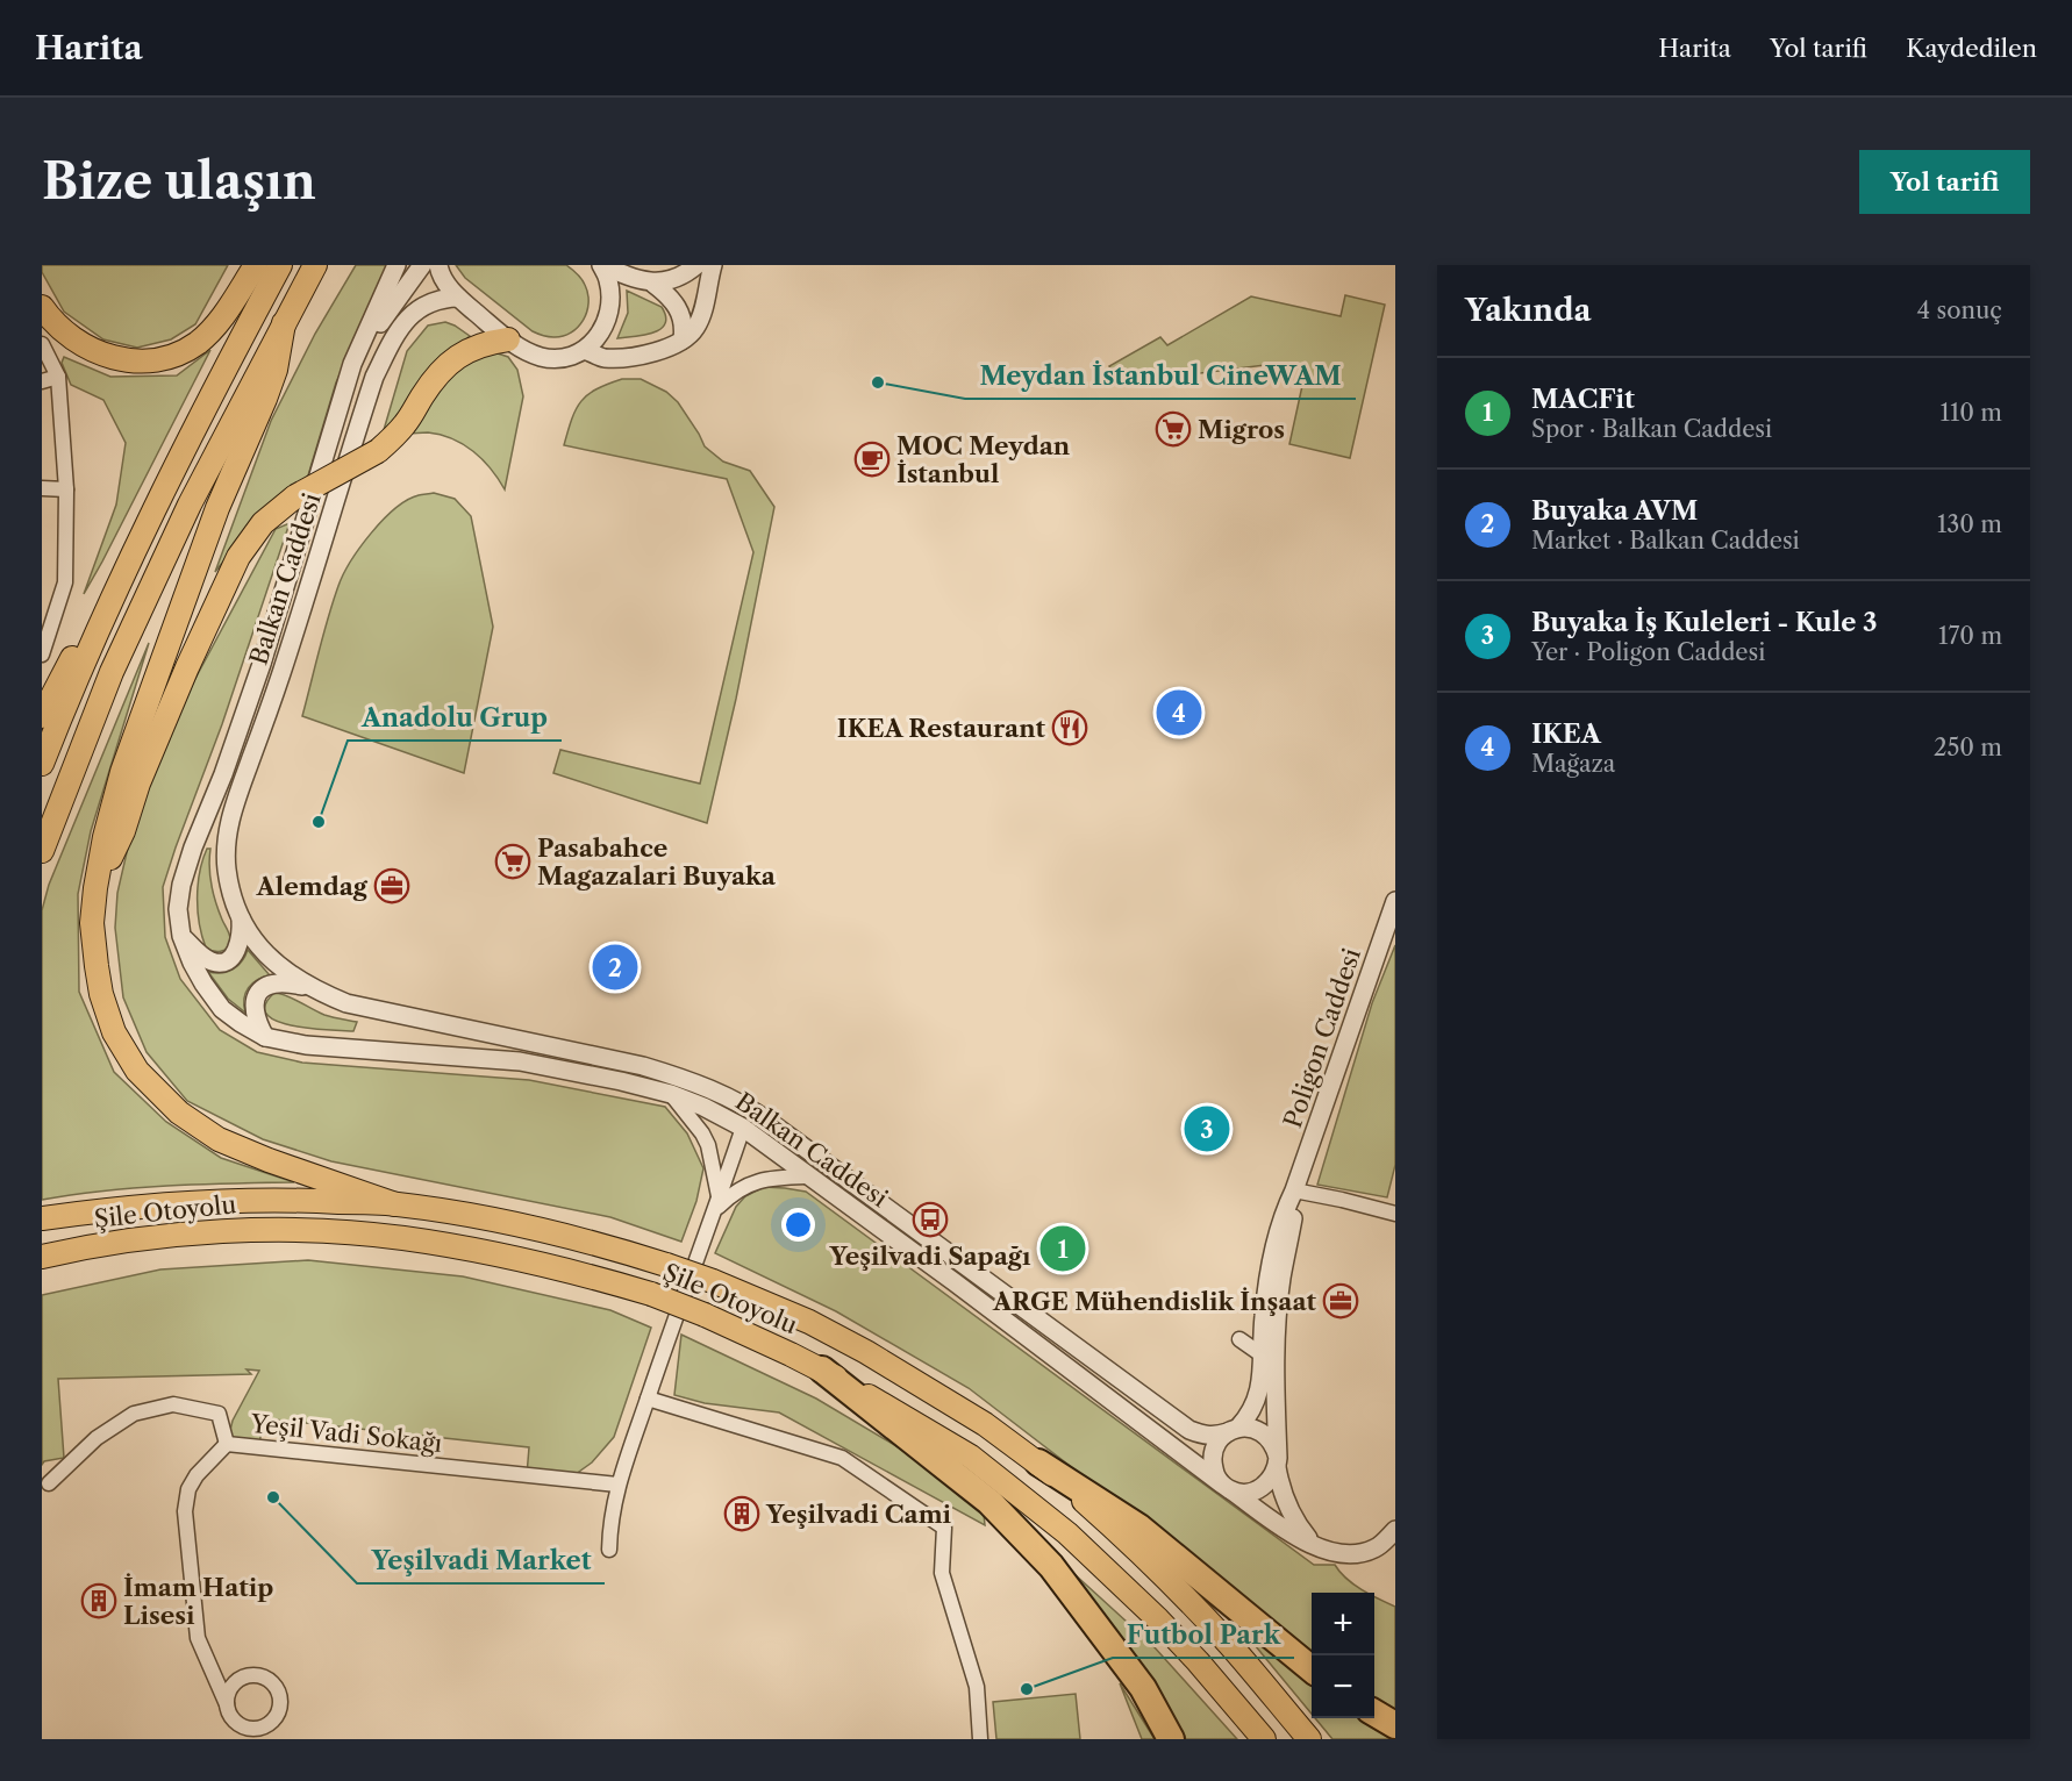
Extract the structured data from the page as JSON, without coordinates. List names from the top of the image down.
{
  "streets": {
    "highway": ["Şile Otoyolu"],
    "street": ["Balkan Caddesi", "Poligon Caddesi", "Yeşil Vadi Sokağı"]
  },
  "places": {
    "other": [
      "Meydan İstanbul CineWAM",
      "Anadolu Grup",
      "Yeşilvadi Market",
      "Futbol Park"
    ],
    "supermarket": ["Migros", "Pasabahce Magazalari Buyaka"],
    "cafe": ["MOC Meydan İstanbul"],
    "restaurant": ["IKEA Restaurant"],
    "office": ["Alemdag", "ARGE Mühendislik İnşaat"],
    "bus stop": ["Yeşilvadi Sapağı"],
    "building": ["Yeşilvadi Cami", "İmam Hatip Lisesi"]
  },
  "page": {
    "header": "Harita",
    "nav": ["Harita", "Yol tarifi", "Kaydedilen"],
    "buttons": "Yol tarifi",
    "title": "Bize ulaşın",
    "heading": ["Yakında", "4 sonuç"],
    "list": [
      {
        "mark": "1",
        "name": "MACFit",
        "note": "Spor · Balkan Caddesi",
        "value": "110 m"
      },
      {
        "mark": "2",
        "name": "Buyaka AVM",
        "note": "Market · Balkan Caddesi",
        "value": "130 m"
      },
      {
        "mark": "3",
        "name": "Buyaka İş Kuleleri - Kule 3",
        "note": "Yer · Poligon Caddesi",
        "value": "170 m"
      },
      {
        "mark": "4",
        "name": "IKEA",
        "note": "Mağaza",
        "value": "250 m"
      }
    ],
    "pins": [
      "4",
      "2",
      "3",
      "1"
    ],
    "map_buttons": ["+", "−"]
  }
}
